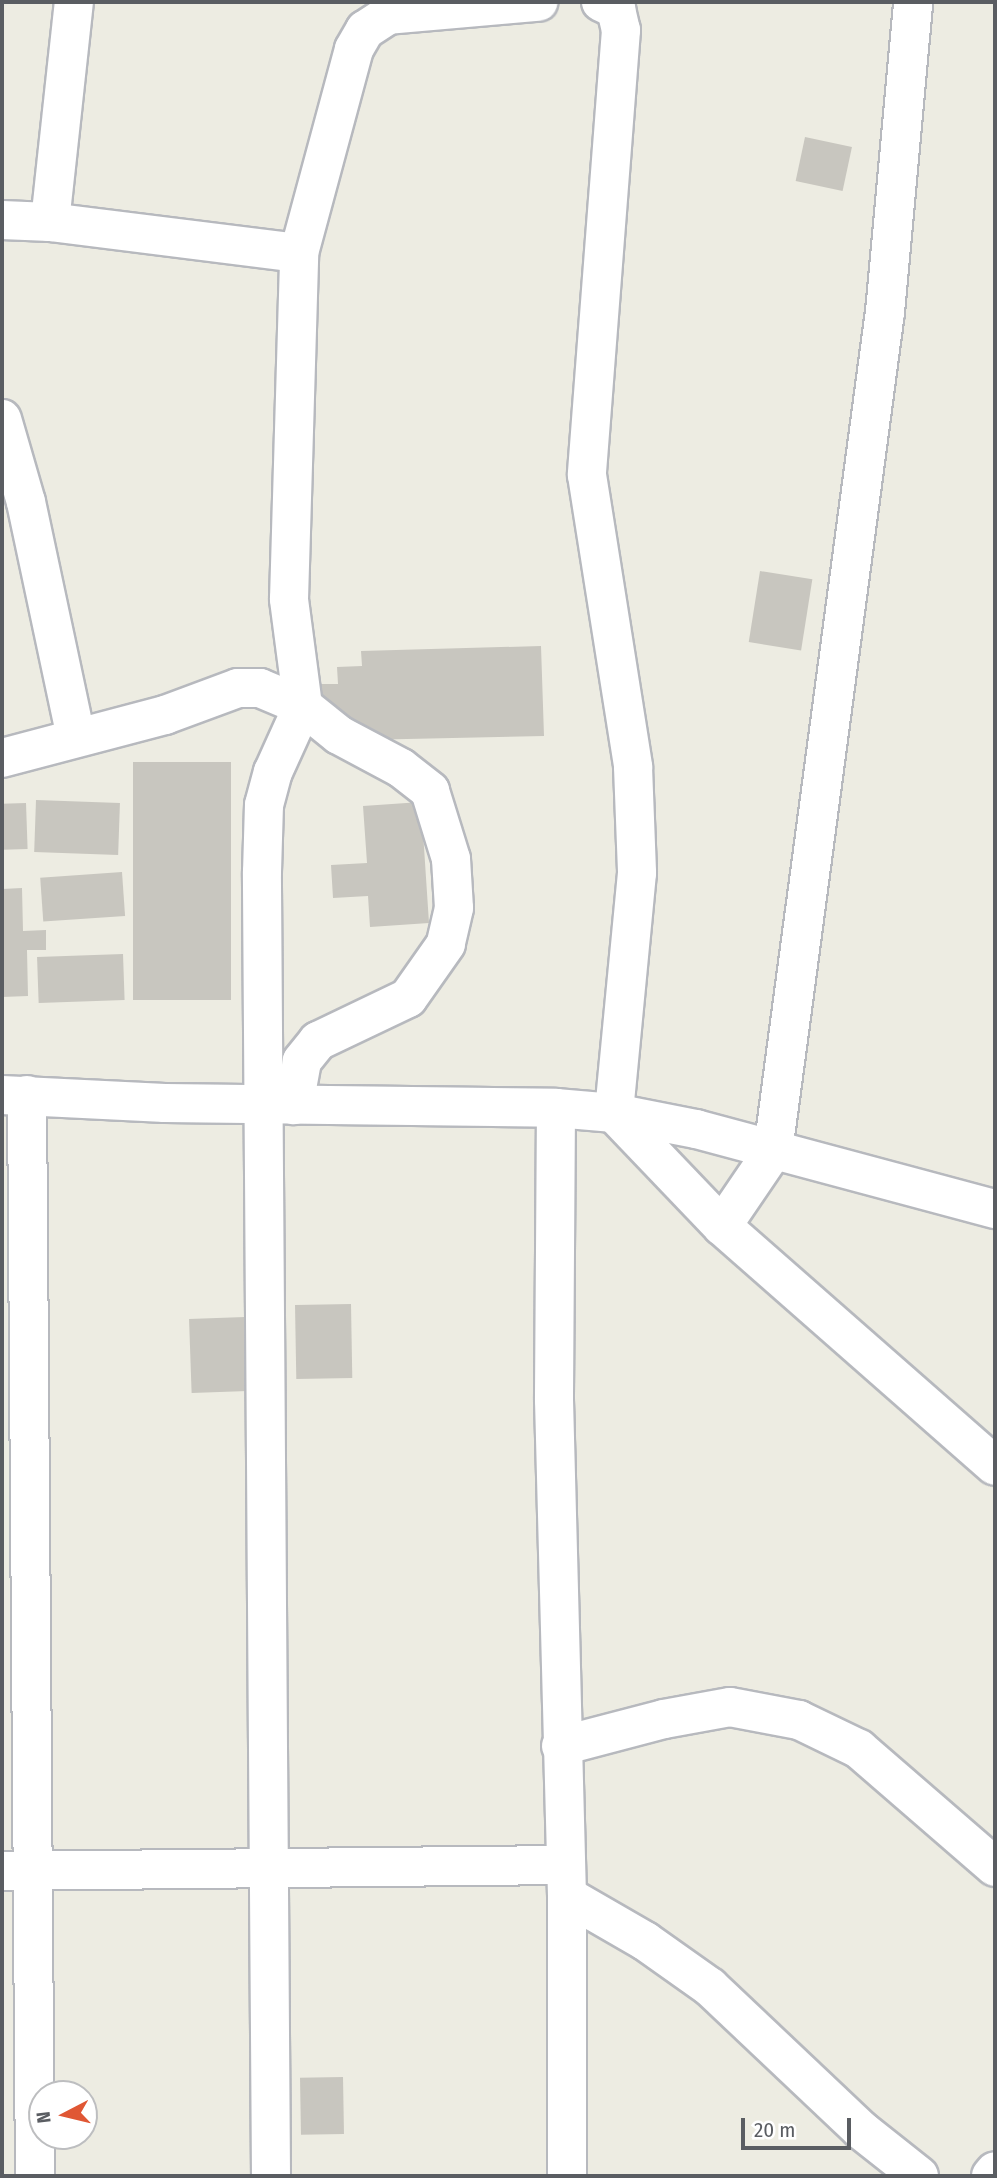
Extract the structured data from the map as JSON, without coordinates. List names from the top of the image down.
{
  "scale_bar": "20 m",
  "north": "left"
}
